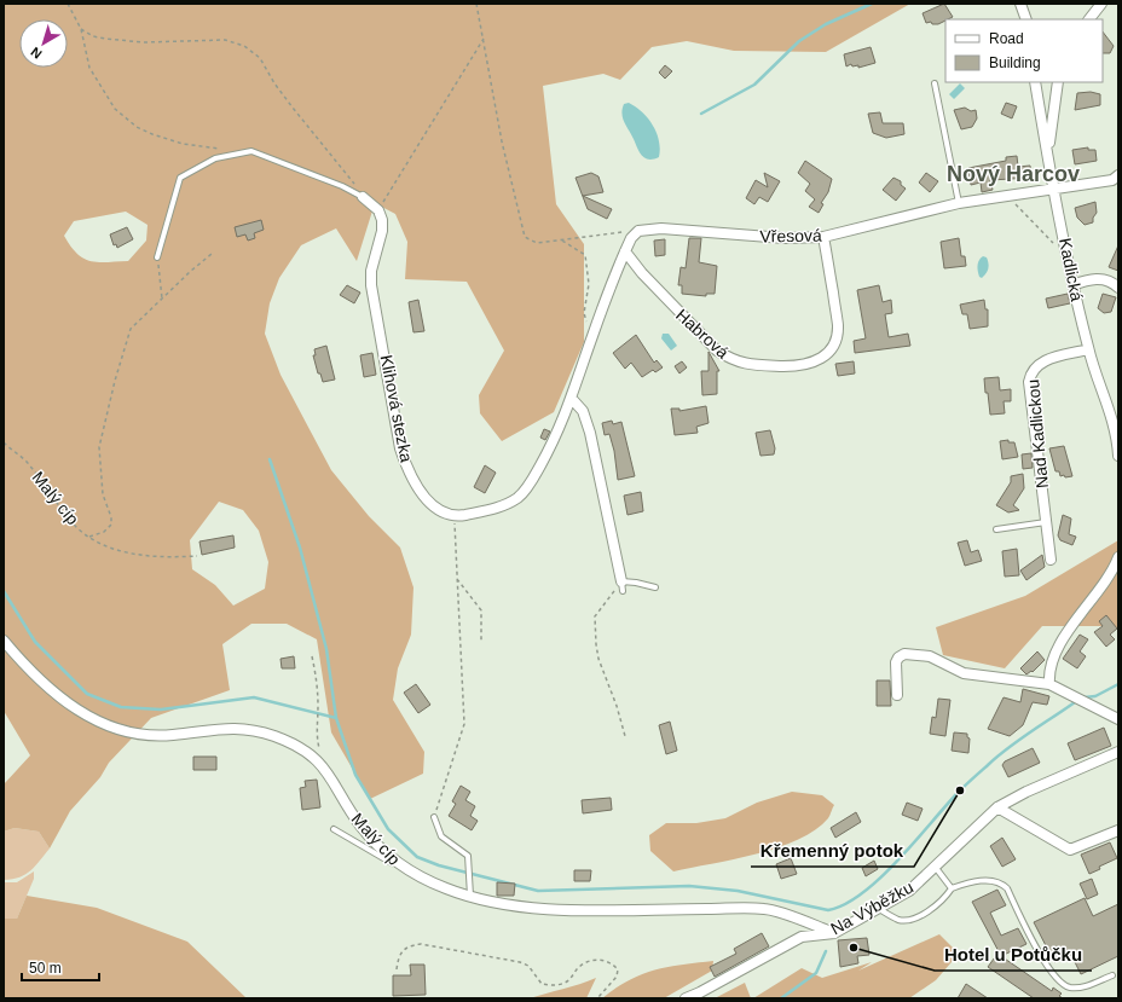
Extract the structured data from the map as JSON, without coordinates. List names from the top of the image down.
{
  "streets": {
    "street": [
      "Vřesová",
      "Kadlická",
      "Habrová",
      "Klihová stezka",
      "Nad Kadlickou",
      "Malý cíp",
      "Na Výběžku"
    ]
  },
  "crossings": [
    ["Vřesová", "Kadlická"],
    ["Vřesová", "Habrová"],
    ["Kadlická", "Nad Kadlickou"],
    ["Malý cíp", "Na Výběžku"]
  ],
  "districts": ["Nový Harcov"],
  "places": ["Křemenný potok", "Hotel u Potůčku"],
  "legend": ["Road", "Building"],
  "scale_bar": "50 m",
  "north": "bottom left"
}
